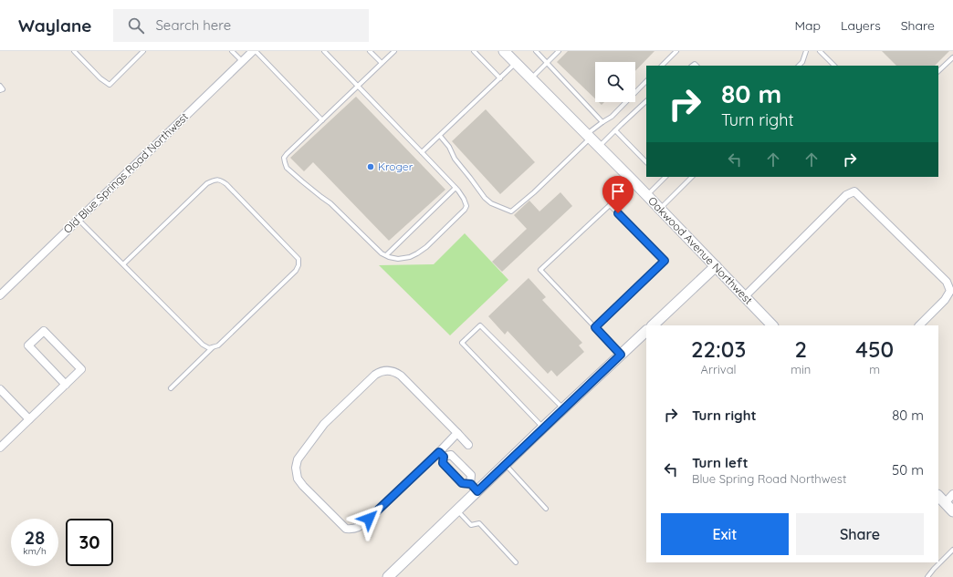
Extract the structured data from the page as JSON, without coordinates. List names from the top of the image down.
{
  "streets": {
    "street": ["Old Blue Springs Road Northwest", "Oakwood Avenue Northwest"]
  },
  "places": ["Kroger"],
  "page": {
    "header": "Waylane",
    "search": "Search here",
    "nav": ["Map", "Layers", "Share"],
    "turn": ["80 m", "Turn right"],
    "eta": [
      "22:03",
      "Arrival",
      "2",
      "min",
      "450",
      "m"
    ],
    "list": [
      {
        "name": "Turn right",
        "value": "80 m"
      },
      {
        "name": "Turn left",
        "note": "Blue Spring Road Northwest",
        "value": "50 m"
      }
    ],
    "buttons": ["Exit", "Share"],
    "speed": "28 km/h",
    "limit": "30"
  }
}
